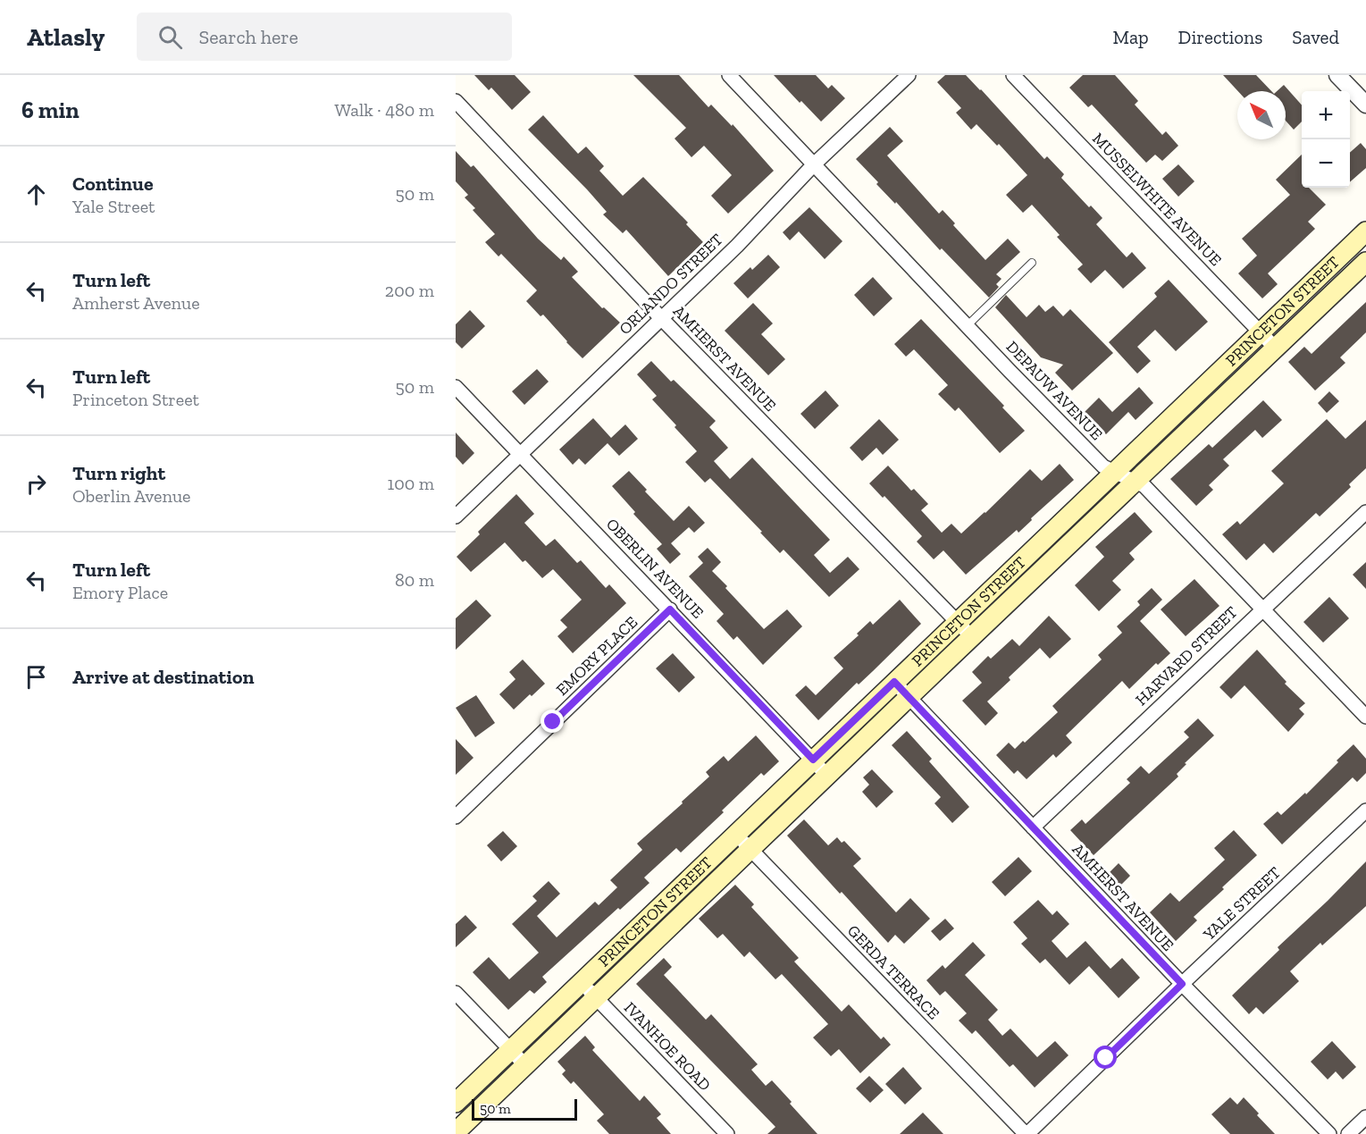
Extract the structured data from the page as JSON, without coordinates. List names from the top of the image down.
{
  "streets": {
    "main road": ["PRINCETON STREET"],
    "street": [
      "MUSSELWHITE AVENUE",
      "ORLANDO STREET",
      "AMHERST AVENUE",
      "DEPAUW AVENUE",
      "OBERLIN AVENUE",
      "EMORY PLACE",
      "HARVARD STREET",
      "YALE STREET",
      "GERDA TERRACE",
      "IVANHOE ROAD"
    ]
  },
  "crossings": [
    ["MUSSELWHITE AVENUE", "PRINCETON STREET"],
    ["ORLANDO STREET", "AMHERST AVENUE"],
    ["ORLANDO STREET", "DEPAUW AVENUE"],
    ["ORLANDO STREET", "OBERLIN AVENUE"],
    ["PRINCETON STREET", "AMHERST AVENUE"],
    ["PRINCETON STREET", "DEPAUW AVENUE"],
    ["PRINCETON STREET", "OBERLIN AVENUE"],
    ["PRINCETON STREET", "GERDA TERRACE"],
    ["PRINCETON STREET", "IVANHOE ROAD"],
    ["AMHERST AVENUE", "HARVARD STREET"],
    ["AMHERST AVENUE", "YALE STREET"],
    ["DEPAUW AVENUE", "HARVARD STREET"],
    ["OBERLIN AVENUE", "EMORY PLACE"],
    ["YALE STREET", "GERDA TERRACE"]
  ],
  "scale_bar": "50 m",
  "north": "top left",
  "page": {
    "header": "Atlasly",
    "search": "Search here",
    "nav": ["Map", "Directions", "Saved"],
    "heading": ["6 min", "Walk · 480 m"],
    "map_buttons": ["+", "−"],
    "list": [
      ["Continue", "Yale Street", "50 m"],
      ["Turn left", "Amherst Avenue", "200 m"],
      ["Turn left", "Princeton Street", "50 m"],
      ["Turn right", "Oberlin Avenue", "100 m"],
      ["Turn left", "Emory Place", "80 m"],
      "Arrive at destination"
    ],
    "scale": "50 m"
  }
}
